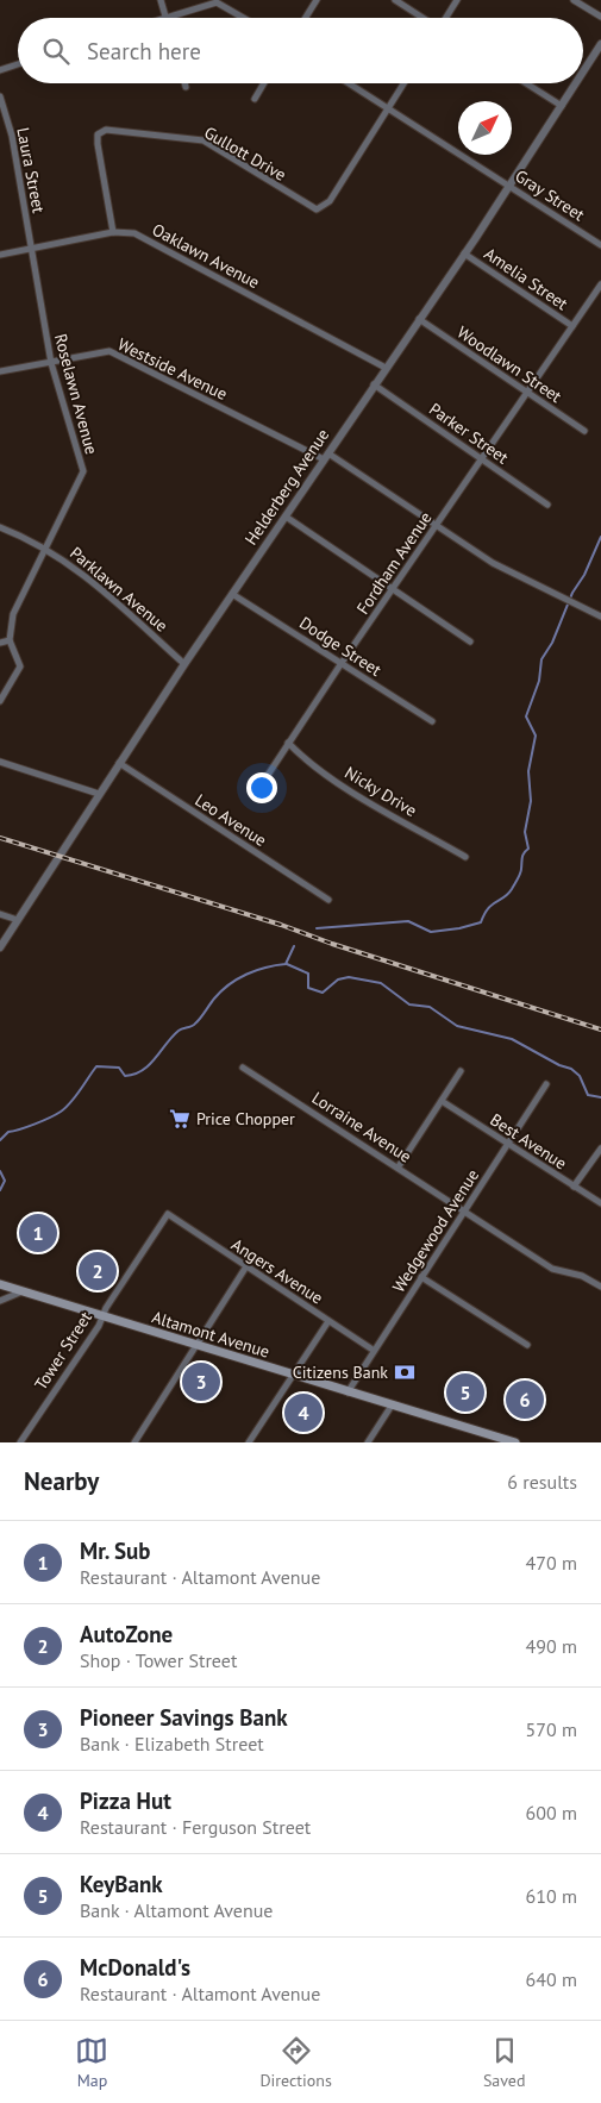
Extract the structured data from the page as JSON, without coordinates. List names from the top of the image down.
{
  "streets": {
    "main road": ["Altamont Avenue"],
    "street": [
      "Gullott Drive",
      "Laura Street",
      "Gray Street",
      "Oaklawn Avenue",
      "Amelia Street",
      "Woodlawn Street",
      "Westside Avenue",
      "Roselawn Avenue",
      "Parker Street",
      "Helderberg Avenue",
      "Fordham Avenue",
      "Parklawn Avenue",
      "Dodge Street",
      "Nicky Drive",
      "Leo Avenue",
      "Lorraine Avenue",
      "Best Avenue",
      "Wedgewood Avenue",
      "Angers Avenue",
      "Tower Street"
    ]
  },
  "crossings": [
    ["Gullott Drive", "Gray Street"],
    ["Gullott Drive", "Oaklawn Avenue"],
    ["Laura Street", "Oaklawn Avenue"],
    ["Laura Street", "Roselawn Avenue"],
    ["Gray Street", "Helderberg Avenue"],
    ["Oaklawn Avenue", "Roselawn Avenue"],
    ["Oaklawn Avenue", "Helderberg Avenue"],
    ["Amelia Street", "Helderberg Avenue"],
    ["Amelia Street", "Fordham Avenue"],
    ["Woodlawn Street", "Helderberg Avenue"],
    ["Woodlawn Street", "Fordham Avenue"],
    ["Westside Avenue", "Roselawn Avenue"],
    ["Westside Avenue", "Helderberg Avenue"],
    ["Westside Avenue", "Fordham Avenue"],
    ["Roselawn Avenue", "Parklawn Avenue"],
    ["Parker Street", "Helderberg Avenue"],
    ["Parker Street", "Fordham Avenue"],
    ["Helderberg Avenue", "Parklawn Avenue"],
    ["Helderberg Avenue", "Dodge Street"],
    ["Helderberg Avenue", "Leo Avenue"],
    ["Fordham Avenue", "Dodge Street"],
    ["Fordham Avenue", "Nicky Drive"],
    ["Lorraine Avenue", "Wedgewood Avenue"],
    ["Best Avenue", "Wedgewood Avenue"],
    ["Wedgewood Avenue", "Angers Avenue"],
    ["Wedgewood Avenue", "Altamont Avenue"],
    ["Angers Avenue", "Tower Street"],
    ["Altamont Avenue", "Tower Street"]
  ],
  "places": {
    "supermarket": ["Price Chopper"],
    "bank": ["Citizens Bank"]
  },
  "north": "top right",
  "page": {
    "search": "Search here",
    "pins": [
      "1",
      "2",
      "3",
      "5",
      "6",
      "4"
    ],
    "heading": ["Nearby", "6 results"],
    "list": [
      {
        "mark": "1",
        "name": "Mr. Sub",
        "note": "Restaurant · Altamont Avenue",
        "value": "470 m"
      },
      {
        "mark": "2",
        "name": "AutoZone",
        "note": "Shop · Tower Street",
        "value": "490 m"
      },
      {
        "mark": "3",
        "name": "Pioneer Savings Bank",
        "note": "Bank · Elizabeth Street",
        "value": "570 m"
      },
      {
        "mark": "4",
        "name": "Pizza Hut",
        "note": "Restaurant · Ferguson Street",
        "value": "600 m"
      },
      {
        "mark": "5",
        "name": "KeyBank",
        "note": "Bank · Altamont Avenue",
        "value": "610 m"
      },
      {
        "mark": "6",
        "name": "McDonald's",
        "note": "Restaurant · Altamont Avenue",
        "value": "640 m"
      }
    ],
    "nav": ["Map", "Directions", "Saved"]
  }
}
